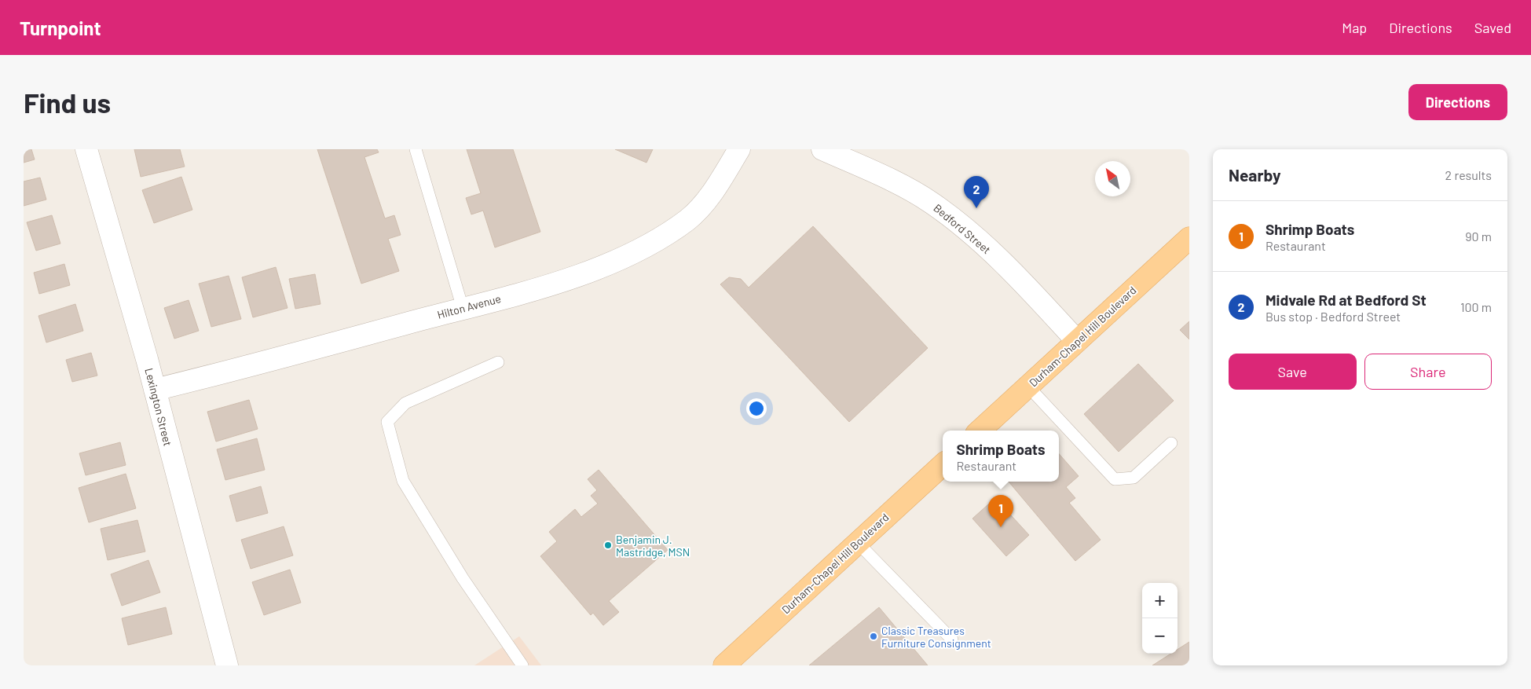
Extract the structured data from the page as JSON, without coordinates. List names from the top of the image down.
{
  "streets": {
    "main road": ["Durham-Chapel Hill Boulevard"],
    "street": ["Bedford Street", "Hilton Avenue", "Lexington Street"]
  },
  "crossings": [
    ["Bedford Street", "Durham-Chapel Hill Boulevard"],
    ["Hilton Avenue", "Lexington Street"]
  ],
  "places": ["Benjamin J. Mastridge, MSN", "Classic Treasures Furniture Consignment"],
  "north": "top left",
  "page": {
    "header": "Turnpoint",
    "nav": ["Map", "Directions", "Saved"],
    "buttons": [
      "Directions",
      ["Save", "Share"]
    ],
    "title": "Find us",
    "heading": ["Nearby", "2 results"],
    "pins": ["2", "1"],
    "list": [
      {
        "mark": "1",
        "name": "Shrimp Boats",
        "note": "Restaurant",
        "value": "90 m"
      },
      {
        "mark": "2",
        "name": "Midvale Rd at Bedford St",
        "note": "Bus stop · Bedford Street",
        "value": "100 m"
      }
    ],
    "popup": ["Shrimp Boats", "Restaurant"],
    "map_buttons": ["+", "−"]
  }
}
